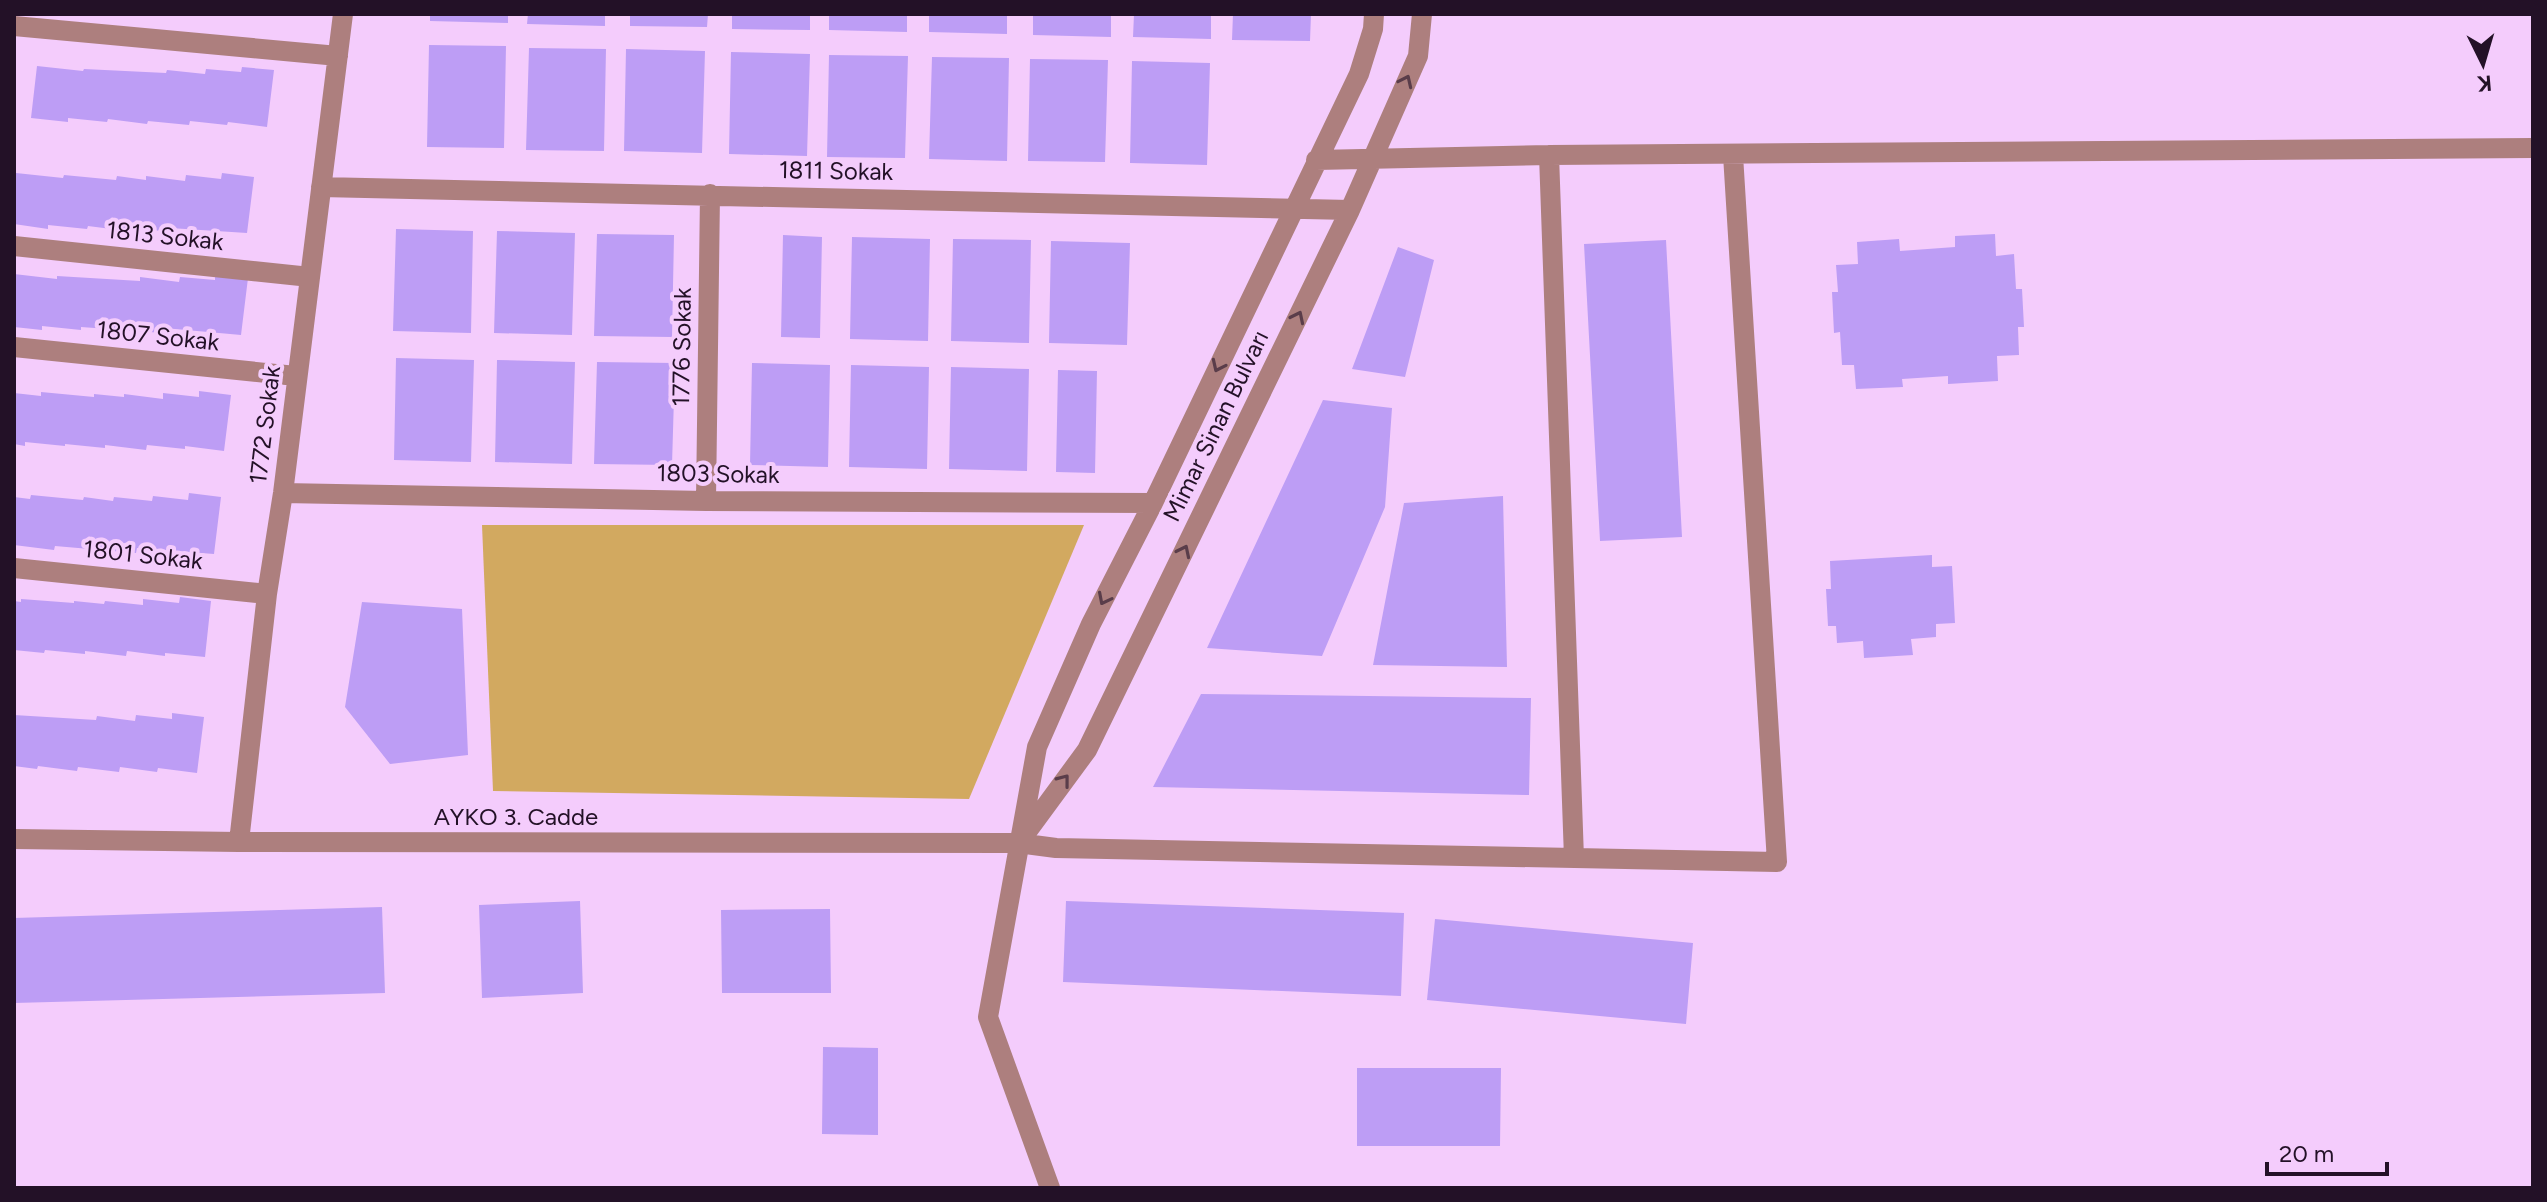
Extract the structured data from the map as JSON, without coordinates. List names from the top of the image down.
{
  "streets": {
    "street": [
      "1811 Sokak",
      "1813 Sokak",
      "1807 Sokak",
      "1776 Sokak",
      "1772 Sokak",
      "Mimar Sinan Bulvarı",
      "1803 Sokak",
      "1801 Sokak",
      "AYKO 3. Cadde"
    ]
  },
  "crossings": [
    ["1811 Sokak", "1776 Sokak"],
    ["1811 Sokak", "1772 Sokak"],
    ["1811 Sokak", "Mimar Sinan Bulvarı"],
    ["1813 Sokak", "1772 Sokak"],
    ["1807 Sokak", "1772 Sokak"],
    ["1776 Sokak", "1803 Sokak"],
    ["1772 Sokak", "1803 Sokak"],
    ["1772 Sokak", "1801 Sokak"],
    ["1772 Sokak", "AYKO 3. Cadde"],
    ["Mimar Sinan Bulvarı", "1803 Sokak"],
    ["Mimar Sinan Bulvarı", "AYKO 3. Cadde"]
  ],
  "scale_bar": "20 m",
  "north": "bottom"
}
